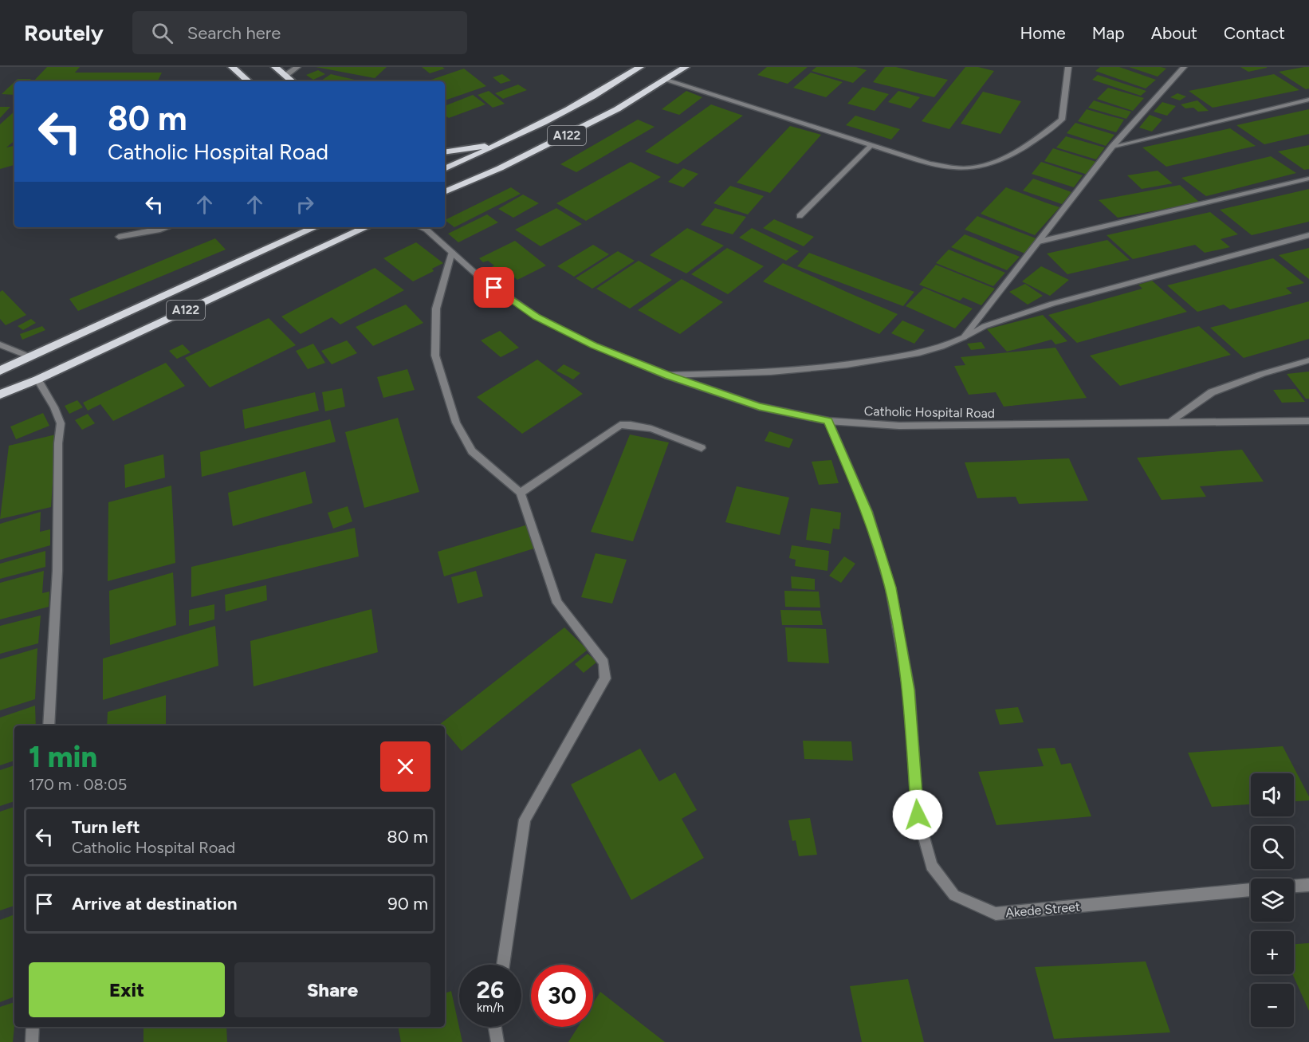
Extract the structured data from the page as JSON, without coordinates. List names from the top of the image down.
{
  "streets": {
    "highway": ["A122"],
    "street": ["Catholic Hospital Road", "Akede Street"]
  },
  "crossings": [
    ["Catholic Hospital Road", "Akede Street"]
  ],
  "page": {
    "header": "Routely",
    "search": "Search here",
    "nav": [
      "Home",
      "Map",
      "About",
      "Contact"
    ],
    "turn": ["80 m", "Catholic Hospital Road"],
    "heading": ["1 min", "170 m · 08:05"],
    "map_buttons": ["+", "−"],
    "list": [
      {
        "name": "Turn left",
        "note": "Catholic Hospital Road",
        "value": "80 m"
      },
      {
        "name": "Arrive at destination",
        "value": "90 m"
      }
    ],
    "buttons": ["Exit", "Share"],
    "speed": "26 km/h",
    "limit": "30"
  }
}
